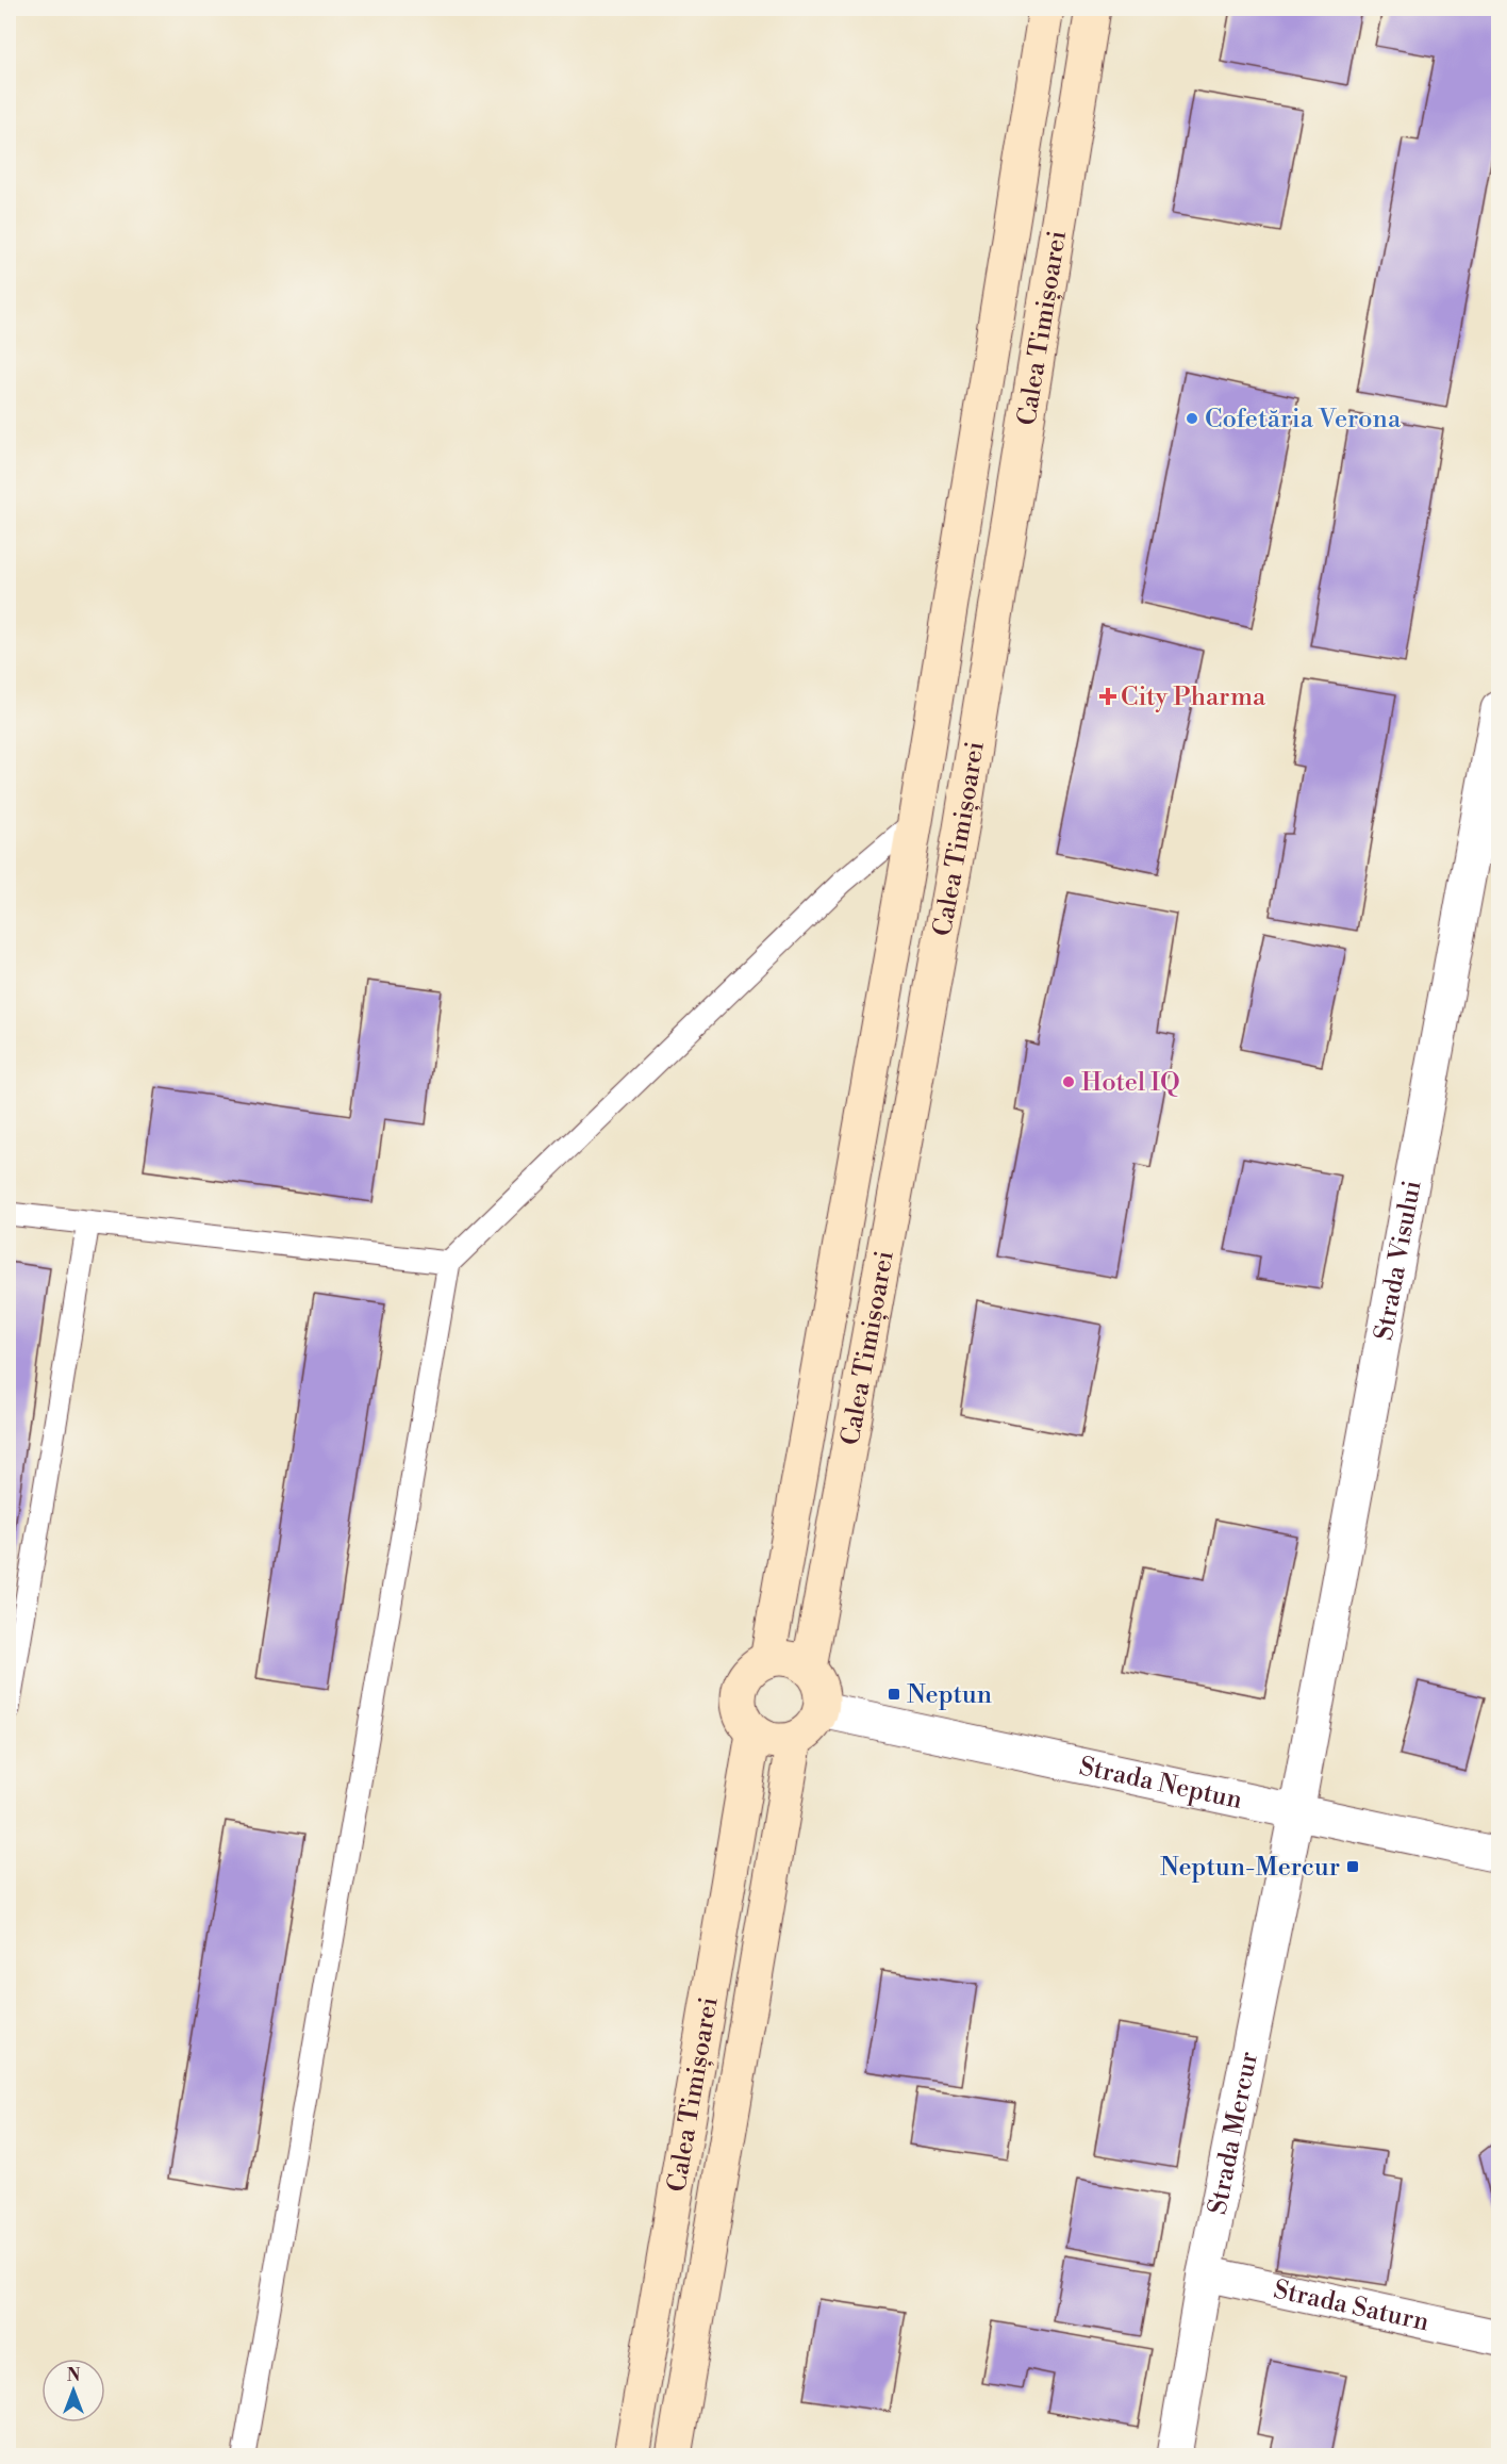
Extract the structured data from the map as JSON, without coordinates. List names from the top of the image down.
{
  "streets": {
    "main road": ["Calea Timișoarei"],
    "street": [
      "Strada Visului",
      "Strada Neptun",
      "Strada Mercur",
      "Strada Saturn"
    ]
  },
  "crossings": [
    ["Calea Timișoarei", "Strada Neptun"],
    ["Strada Visului", "Strada Neptun"],
    ["Strada Visului", "Strada Mercur"],
    ["Strada Neptun", "Strada Mercur"],
    ["Strada Mercur", "Strada Saturn"]
  ],
  "places": {
    "other": ["Cofetăria Verona", "Hotel IQ"],
    "health": ["City Pharma"],
    "transit": ["Neptun", "Neptun-Mercur"]
  },
  "north": "top"
}
